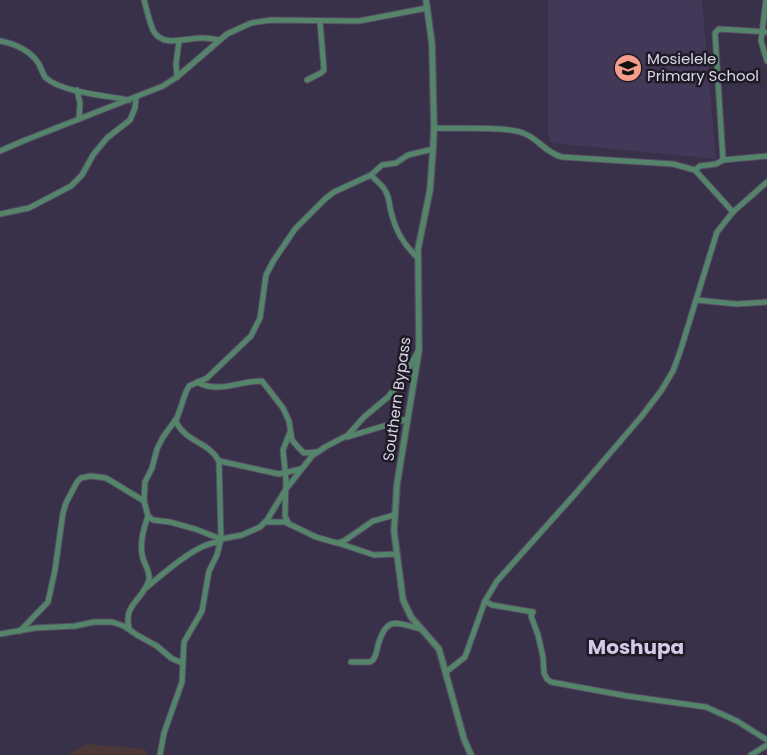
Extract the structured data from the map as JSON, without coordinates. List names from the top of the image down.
{
  "streets": {
    "street": ["Southern Bypass"]
  },
  "districts": ["Moshupa"],
  "places": {
    "school or university": ["Mosielele Primary School"]
  }
}
